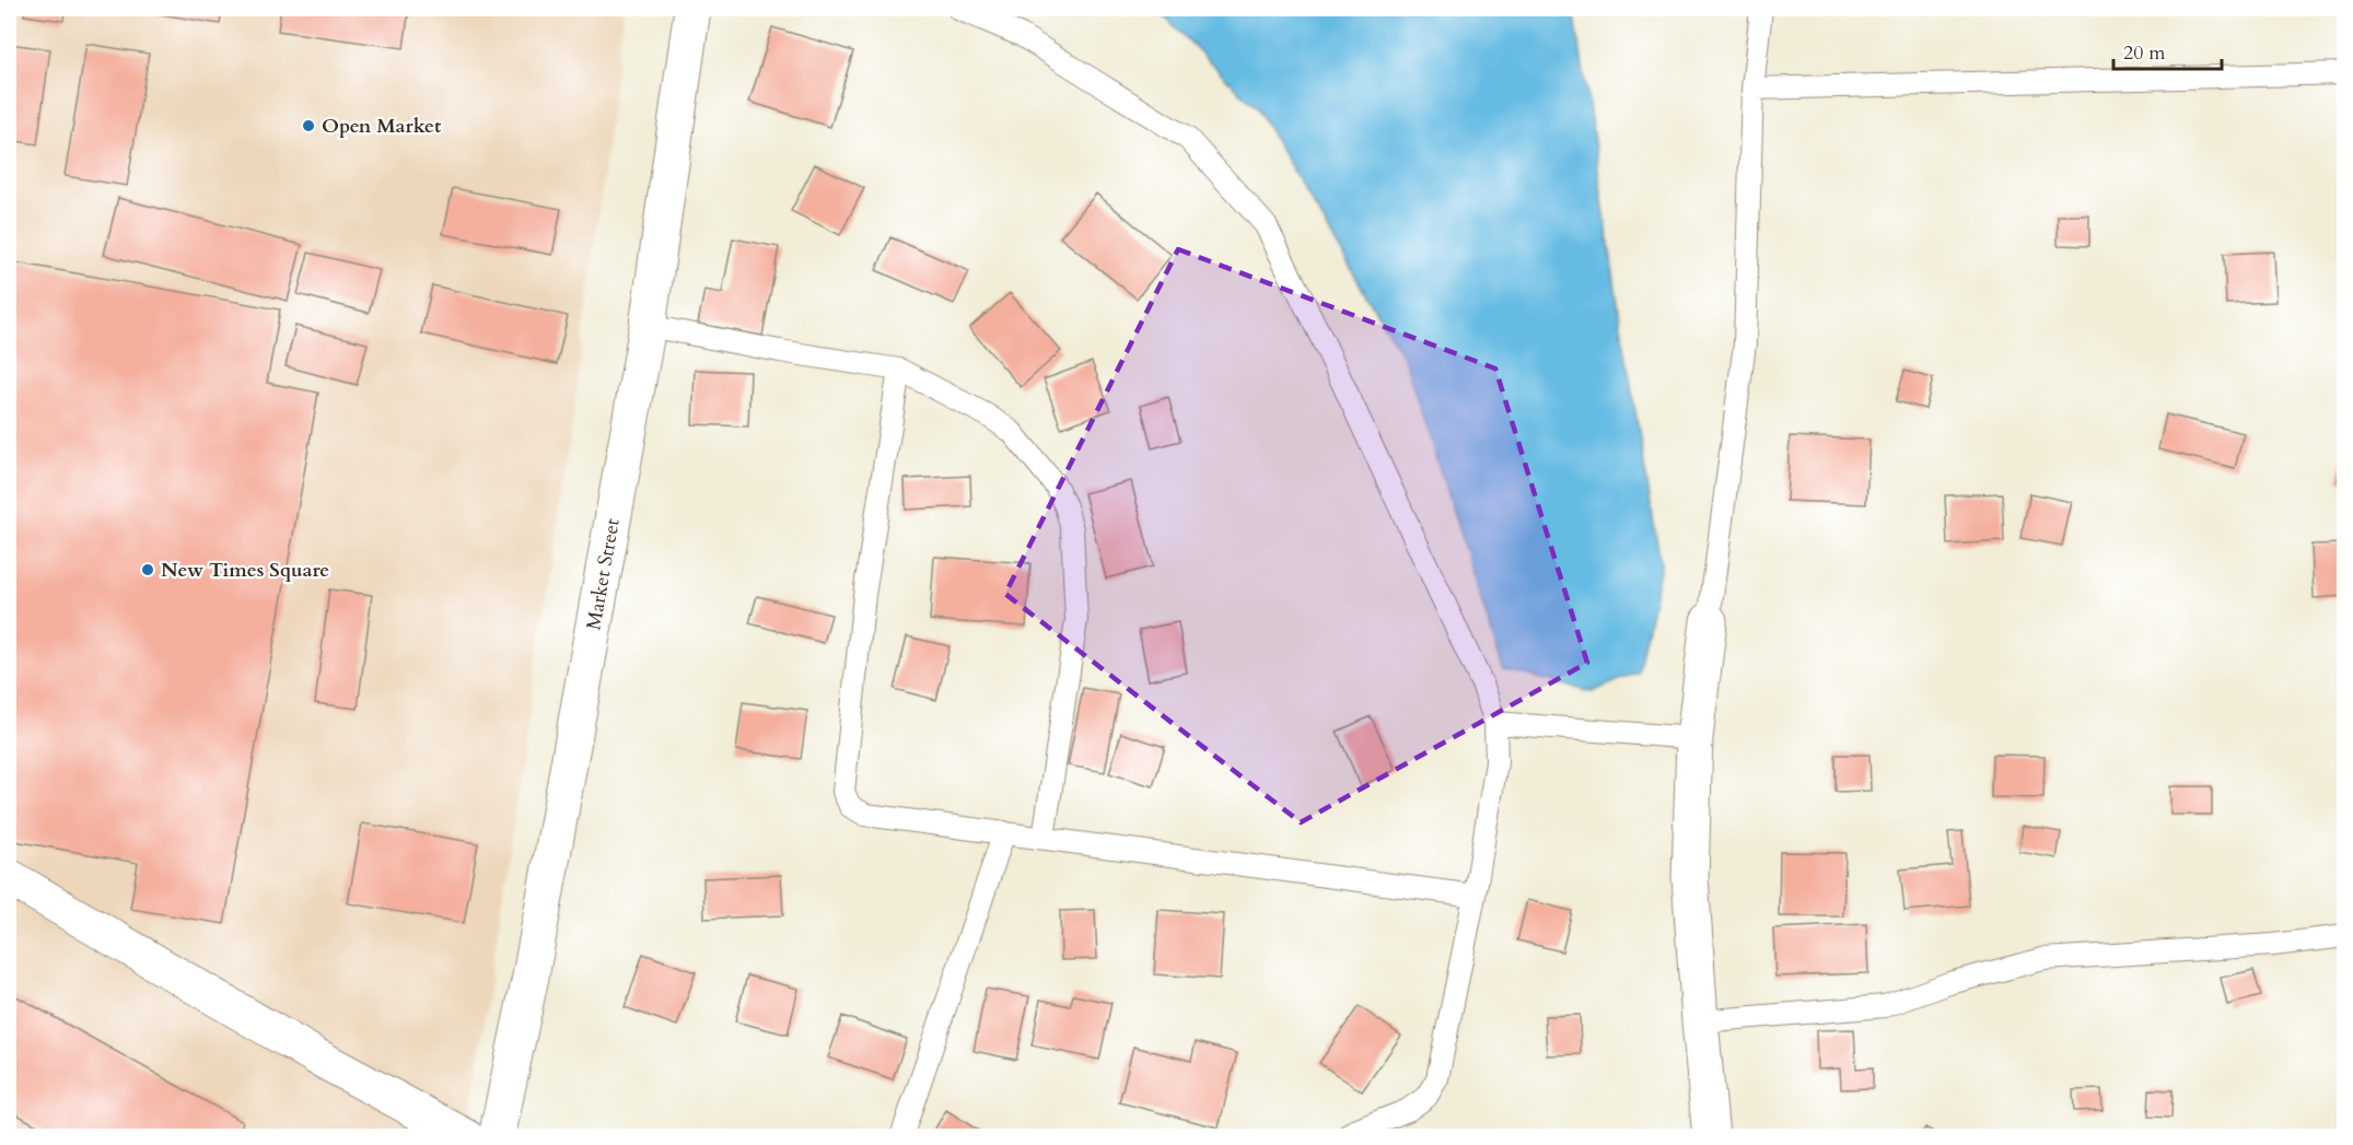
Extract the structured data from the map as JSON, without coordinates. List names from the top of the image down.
{
  "streets": {
    "street": ["Market Street"]
  },
  "places": ["Open Market", "New Times Square"],
  "scale_bar": "20 m"
}
